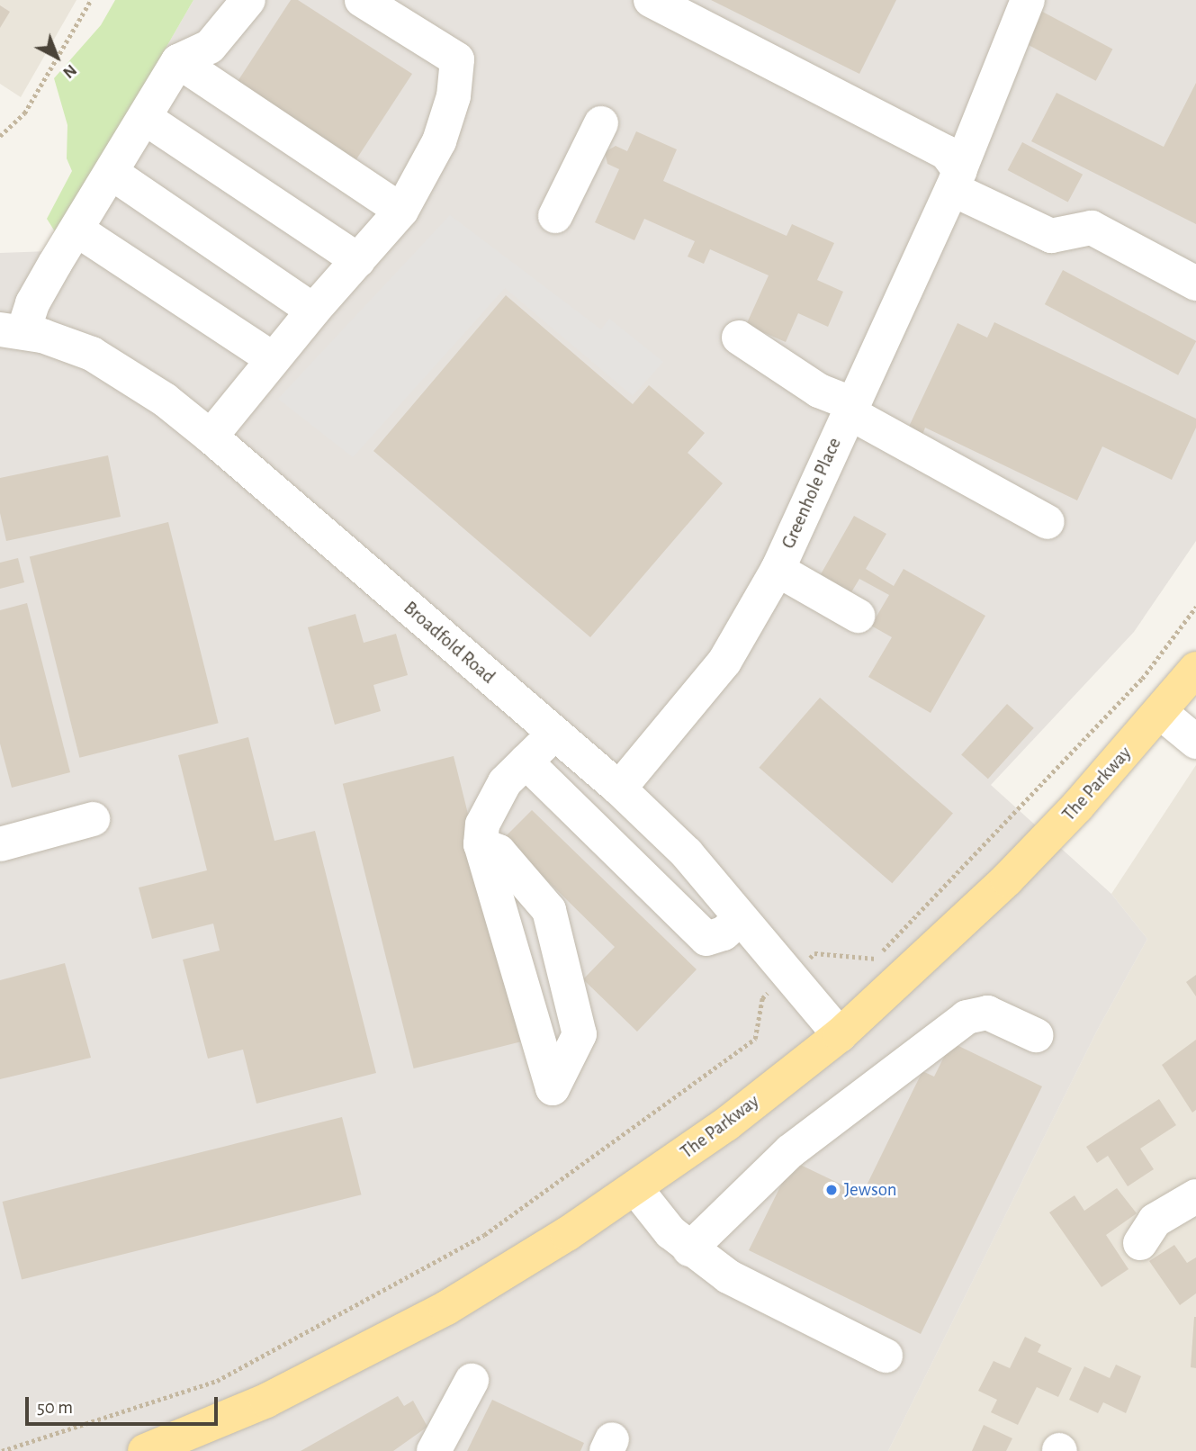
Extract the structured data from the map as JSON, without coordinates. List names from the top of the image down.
{
  "streets": {
    "main road": ["The Parkway"],
    "street": ["Greenhole Place", "Broadfold Road"]
  },
  "crossings": [
    ["Greenhole Place", "Broadfold Road"],
    ["Broadfold Road", "The Parkway"]
  ],
  "places": ["Jewson"],
  "scale_bar": "50 m",
  "north": "bottom right"
}
